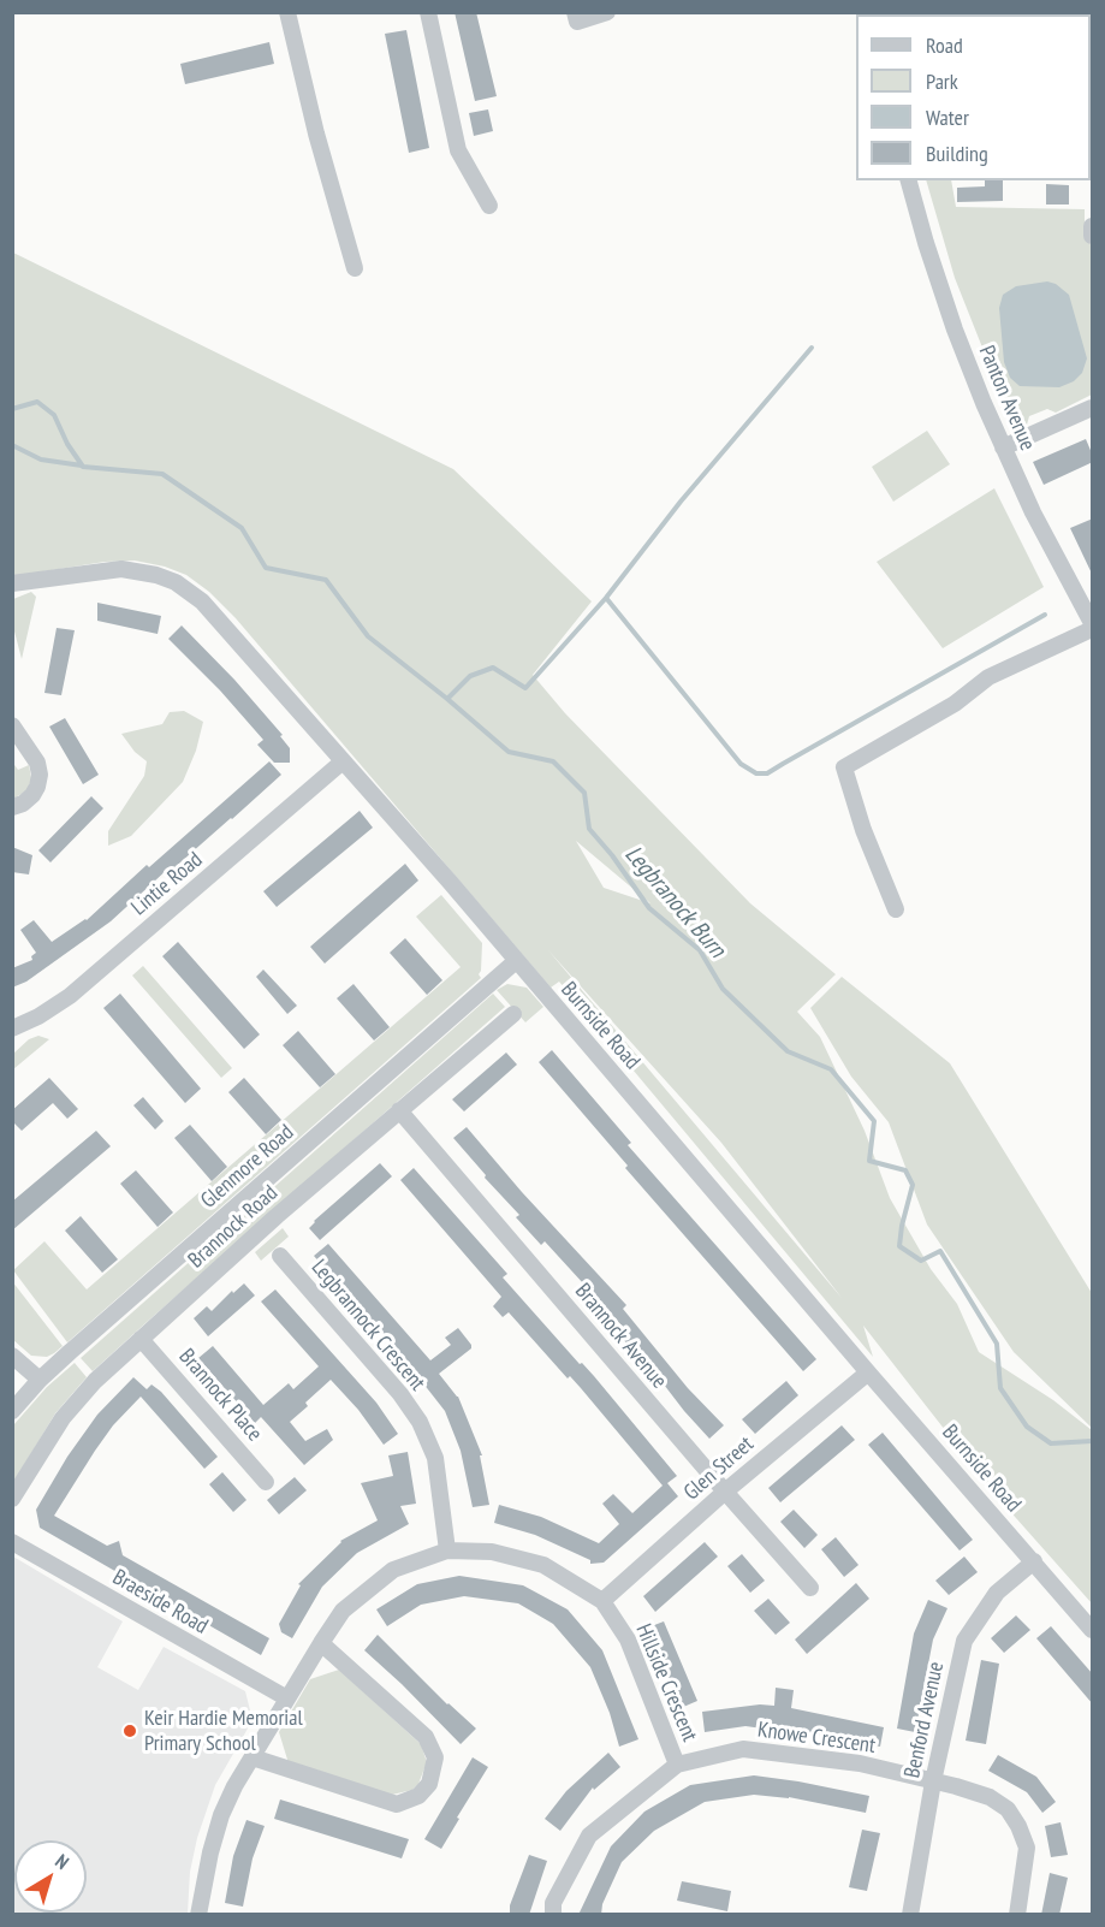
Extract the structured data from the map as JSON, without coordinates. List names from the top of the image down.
{
  "streets": {
    "street": [
      "Panton Avenue",
      "Lintie Road",
      "Burnside Road",
      "Glenmore Road",
      "Brannock Road",
      "Legbrannock Crescent",
      "Brannock Avenue",
      "Brannock Place",
      "Glen Street",
      "Braeside Road",
      "Hillside Crescent",
      "Benford Avenue",
      "Knowe Crescent"
    ]
  },
  "crossings": [
    ["Lintie Road", "Burnside Road"],
    ["Burnside Road", "Glenmore Road"],
    ["Burnside Road", "Glen Street"],
    ["Burnside Road", "Benford Avenue"],
    ["Brannock Road", "Brannock Avenue"],
    ["Brannock Road", "Brannock Place"],
    ["Legbrannock Crescent", "Hillside Crescent"],
    ["Brannock Avenue", "Glen Street"],
    ["Glen Street", "Hillside Crescent"],
    ["Braeside Road", "Hillside Crescent"],
    ["Hillside Crescent", "Knowe Crescent"],
    ["Benford Avenue", "Knowe Crescent"]
  ],
  "water": ["Legbranock Burn"],
  "places": ["Keir Hardie Memorial Primary School"],
  "legend": [
    "Road",
    "Park",
    "Water",
    "Building"
  ],
  "north": "top right"
}
